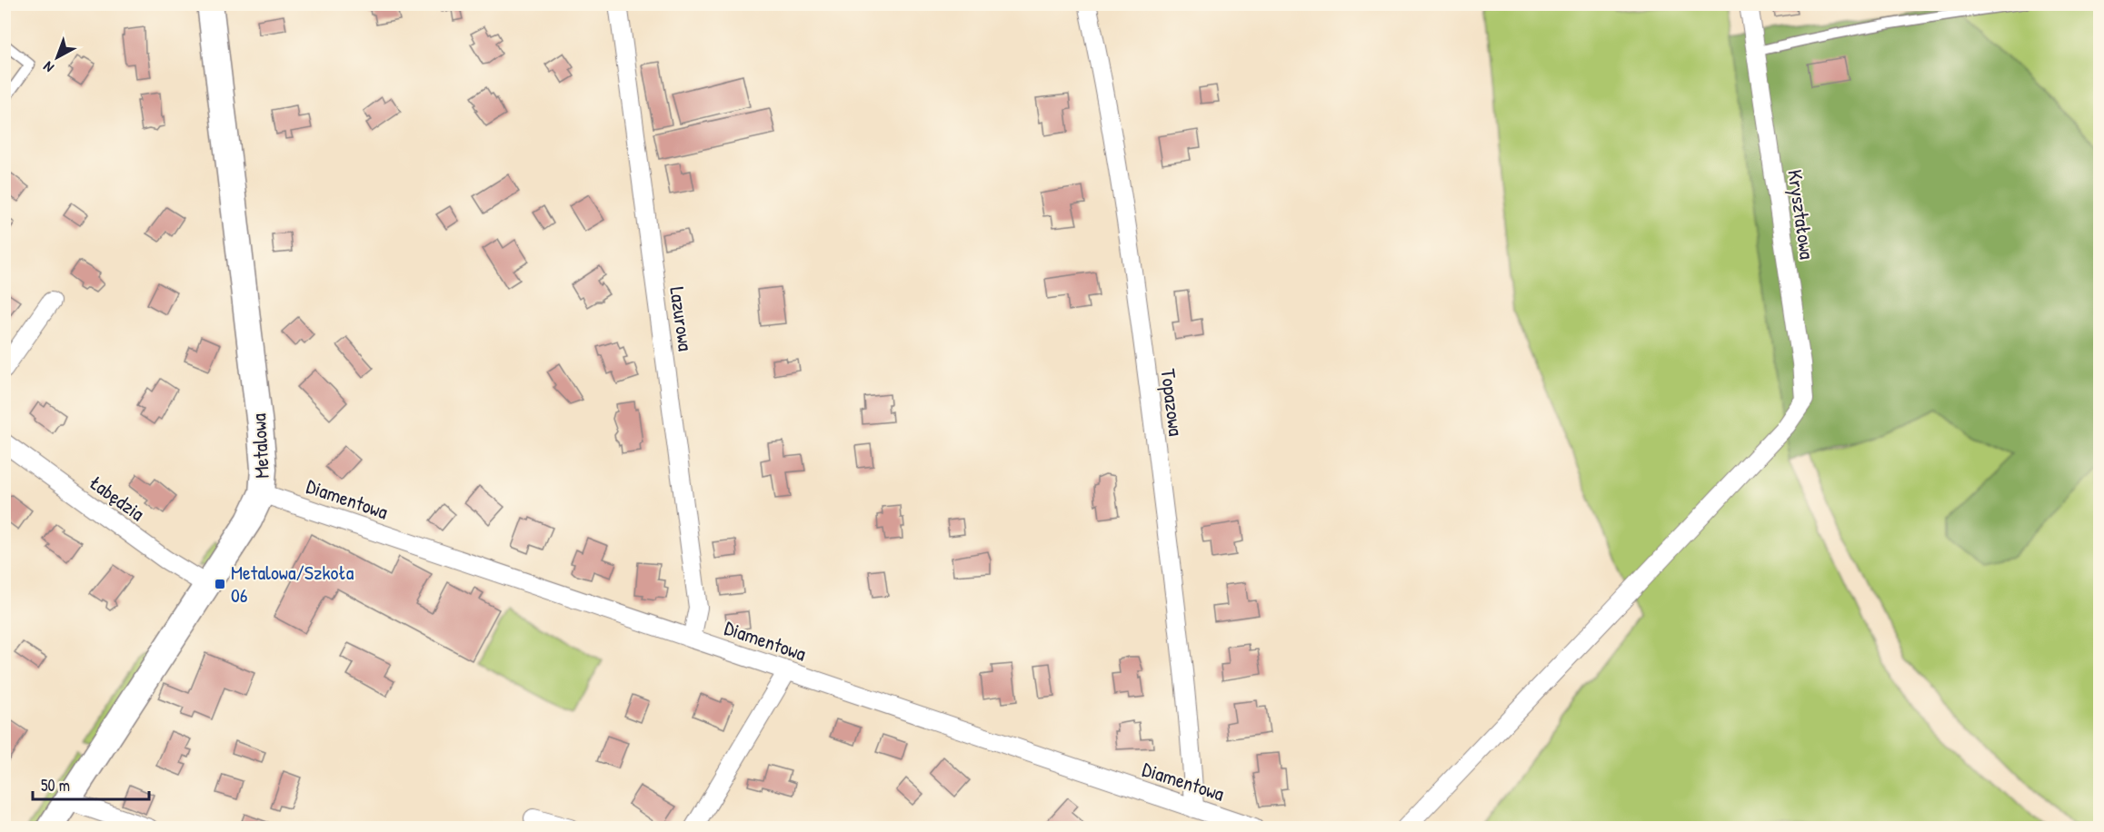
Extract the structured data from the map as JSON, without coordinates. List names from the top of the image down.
{
  "streets": {
    "street": [
      "Kryształowa",
      "Lazurowa",
      "Topazowa",
      "Metalowa",
      "Łabędzia",
      "Diamentowa"
    ]
  },
  "crossings": [
    ["Lazurowa", "Diamentowa"],
    ["Topazowa", "Diamentowa"],
    ["Metalowa", "Łabędzia"],
    ["Metalowa", "Diamentowa"]
  ],
  "places": {
    "transit": ["Metalowa/Szkoła 06"]
  },
  "scale_bar": "50 m",
  "north": "bottom left"
}
